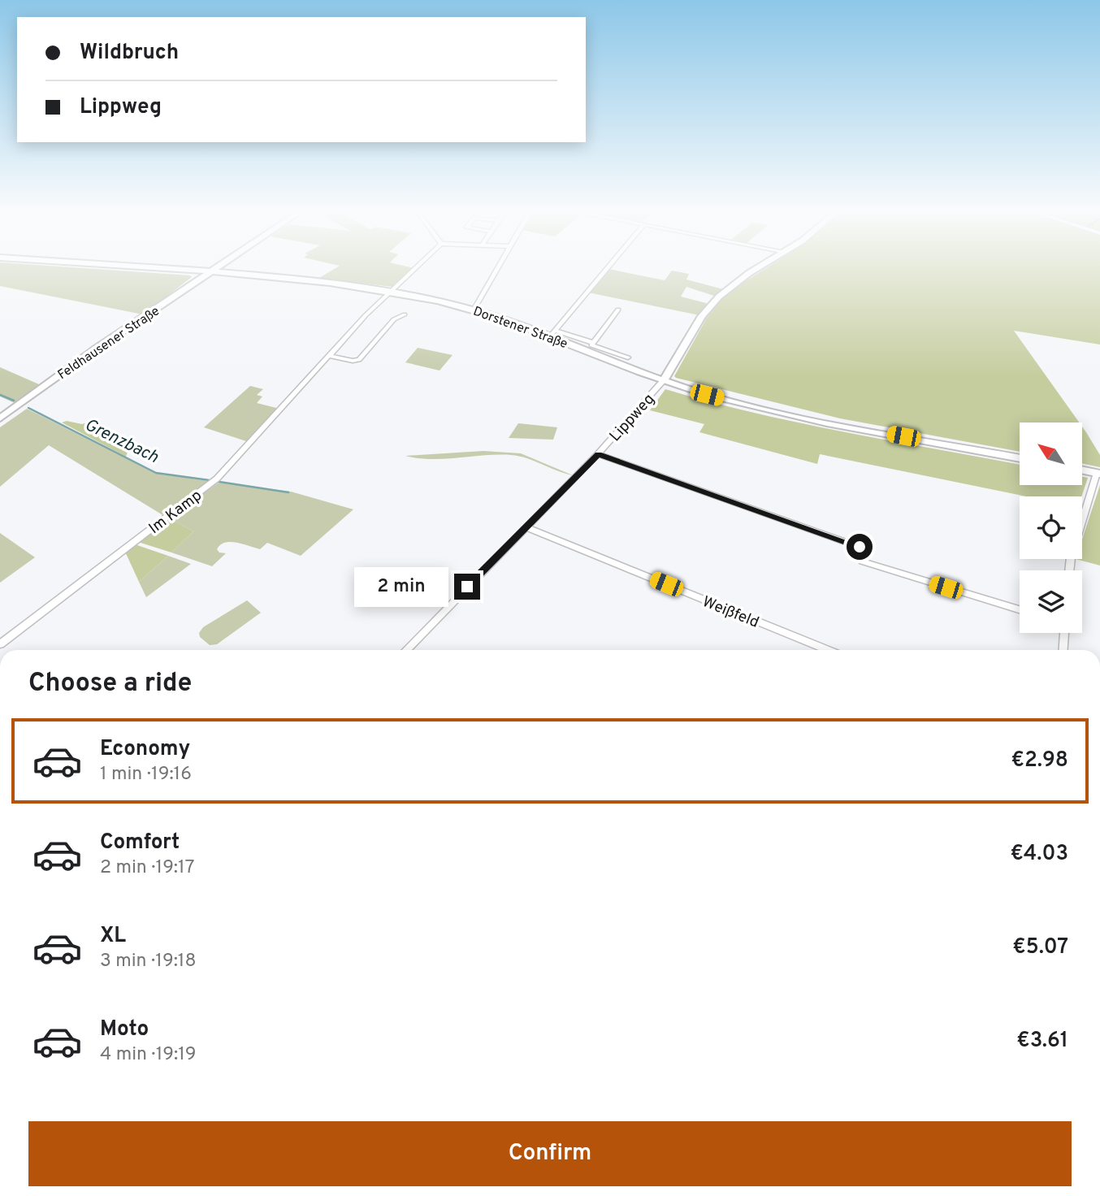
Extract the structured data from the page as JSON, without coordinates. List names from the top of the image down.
{
  "streets": {
    "main road": ["Dorstener Straße", "Feldhausener Straße", "Lippweg"],
    "street": ["Im Kamp", "Weißfeld"]
  },
  "crossings": [
    ["Dorstener Straße", "Feldhausener Straße"],
    ["Dorstener Straße", "Lippweg"],
    ["Dorstener Straße", "Im Kamp"],
    ["Lippweg", "Weißfeld"]
  ],
  "water": ["Grenzbach"],
  "north": "top left",
  "page": {
    "banner": ["Wildbruch", "Lippweg"],
    "bubble": "2 min",
    "heading": "Choose a ride",
    "list": [
      {
        "name": "Economy",
        "note": "1 min · 19:16",
        "value": "€2.98"
      },
      {
        "name": "Comfort",
        "note": "2 min · 19:17",
        "value": "€4.03"
      },
      {
        "name": "XL",
        "note": "3 min · 19:18",
        "value": "€5.07"
      },
      {
        "name": "Moto",
        "note": "4 min · 19:19",
        "value": "€3.61"
      }
    ],
    "buttons": "Confirm"
  }
}
